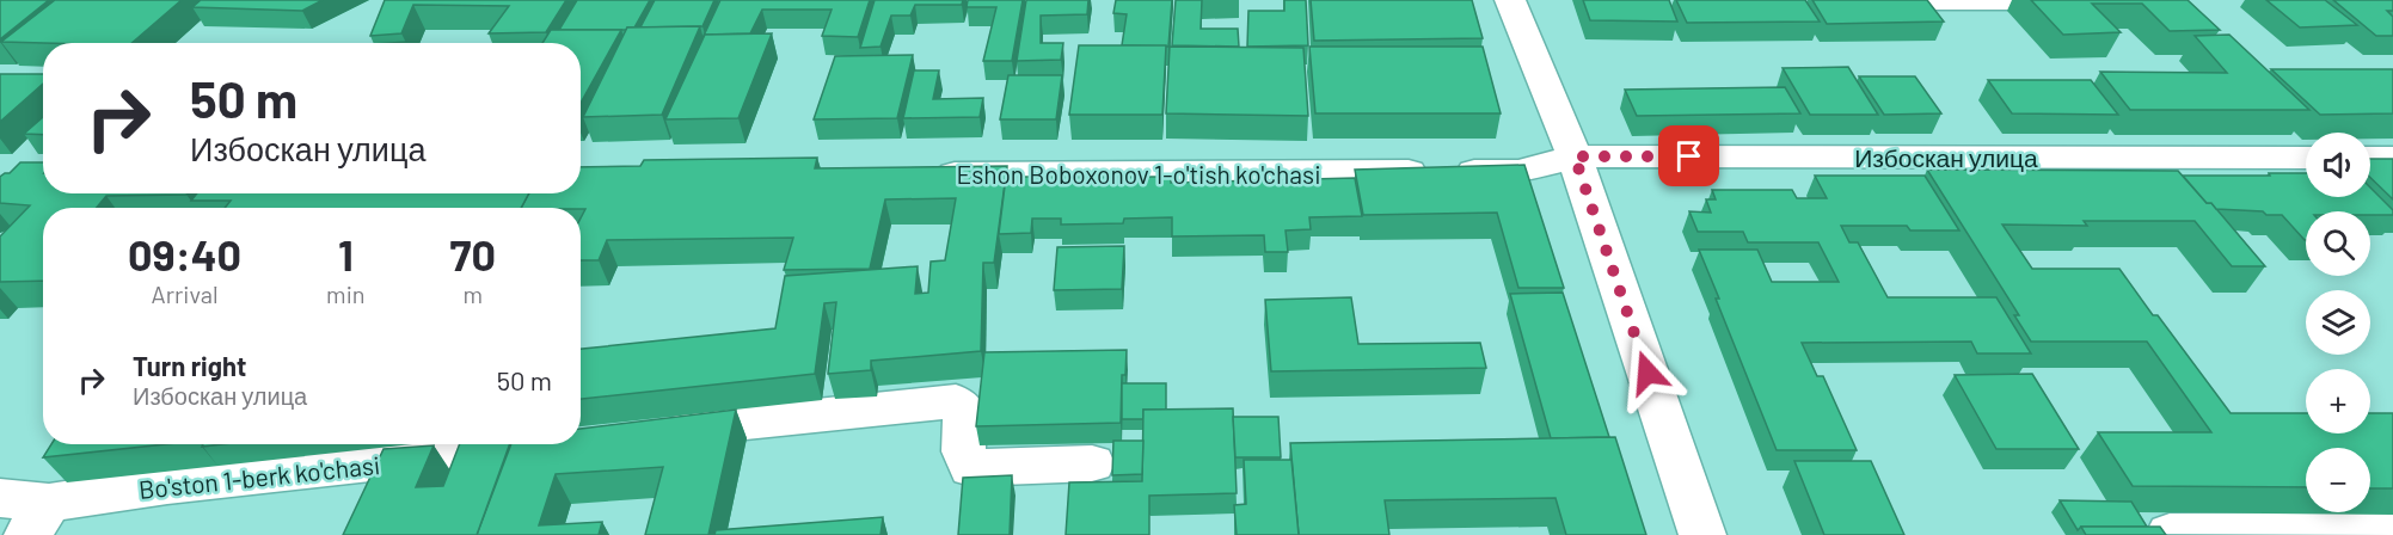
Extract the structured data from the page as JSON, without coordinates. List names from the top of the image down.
{
  "streets": {
    "street": ["Избоскан улица", "Eshon Boboxonov 1-o'tish ko'chasi", "Bo'ston 1-berk ko'chasi"]
  },
  "crossings": [
    ["Избоскан улица", "Eshon Boboxonov 1-o'tish ko'chasi"]
  ],
  "page": {
    "turn": ["50 m", "Избоскан улица"],
    "map_buttons": ["+", "−"],
    "eta": [
      "09:40",
      "Arrival",
      "1",
      "min",
      "70",
      "m"
    ],
    "list": [
      {
        "name": "Turn right",
        "note": "Избоскан улица",
        "value": "50 m"
      }
    ]
  }
}
